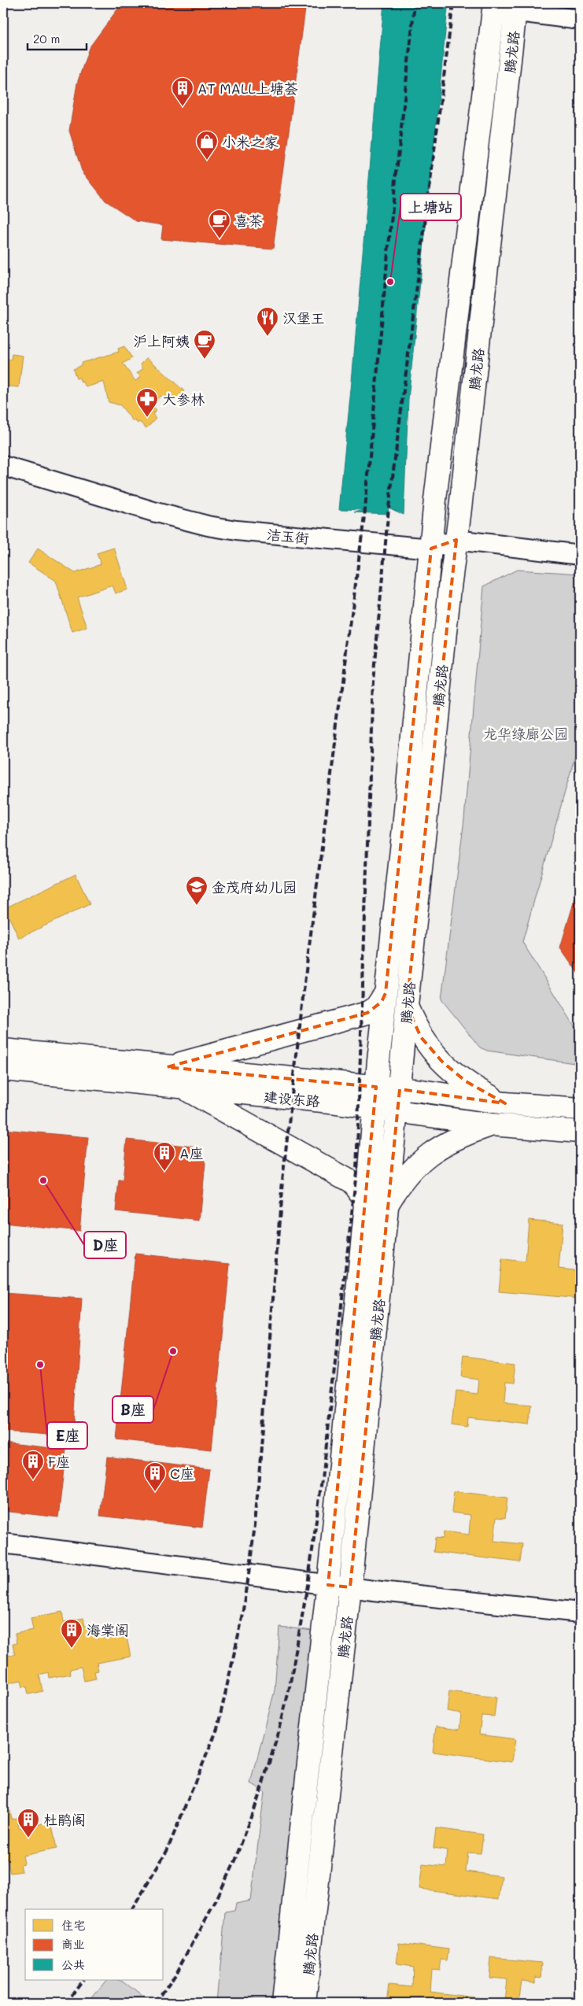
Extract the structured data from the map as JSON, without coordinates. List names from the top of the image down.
{
  "streets": {
    "main road": ["腾龙路", "建设东路"],
    "street": ["洁玉街"]
  },
  "crossings": [
    ["腾龙路", "洁玉街"],
    ["腾龙路", "建设东路"]
  ],
  "parks": ["龙华绿廊公园"],
  "places": {
    "building": [
      "AT MALL上塘荟",
      "A座",
      "F座",
      "C座",
      "海棠阁",
      "杜鹃阁"
    ],
    "shop": ["小米之家"],
    "cafe": ["喜茶", "沪上阿姨"],
    "other": [
      "上塘站",
      "D座",
      "B座",
      "E座"
    ],
    "restaurant": ["汉堡王"],
    "pharmacy": ["大参林"],
    "school or university": ["金茂府幼儿园"]
  },
  "legend": ["住宅", "商业", "公共"],
  "scale_bar": "20 m"
}
